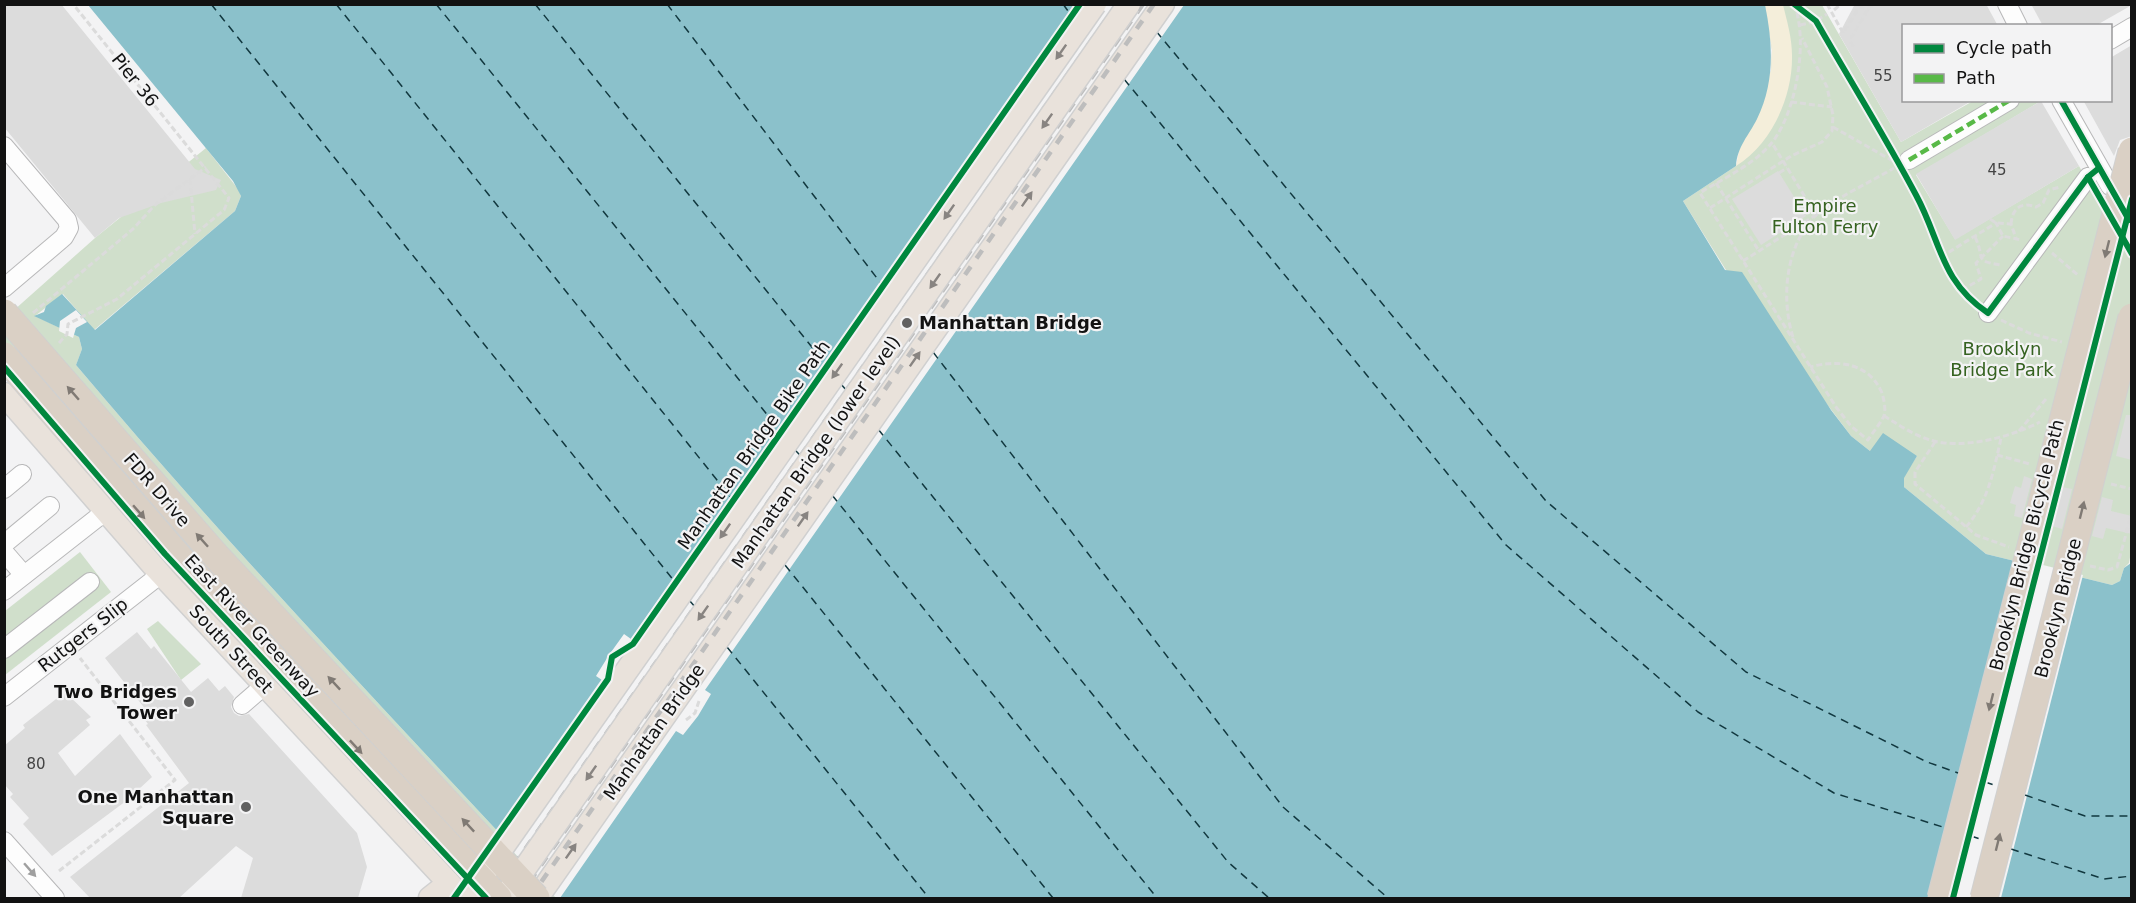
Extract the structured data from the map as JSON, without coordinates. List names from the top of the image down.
{
  "streets": {
    "highway": ["FDR Drive", "Brooklyn Bridge"],
    "main road": ["Manhattan Bridge (lower level)", "South Street", "Manhattan Bridge"],
    "street": ["Rutgers Slip"],
    "path": ["Pier 36"],
    "cycle path": ["Manhattan Bridge Bike Path", "Brooklyn Bridge Bicycle Path", "East River Greenway"]
  },
  "crossings": [
    ["FDR Drive", "Manhattan Bridge"],
    ["Rutgers Slip", "South Street"]
  ],
  "parks": ["Empire Fulton Ferry", "Brooklyn Bridge Park"],
  "places": ["Manhattan Bridge", "Two Bridges Tower", "One Manhattan Square"],
  "house_numbers": ["55", "45", "80"],
  "legend": ["Cycle path", "Path"]
}
